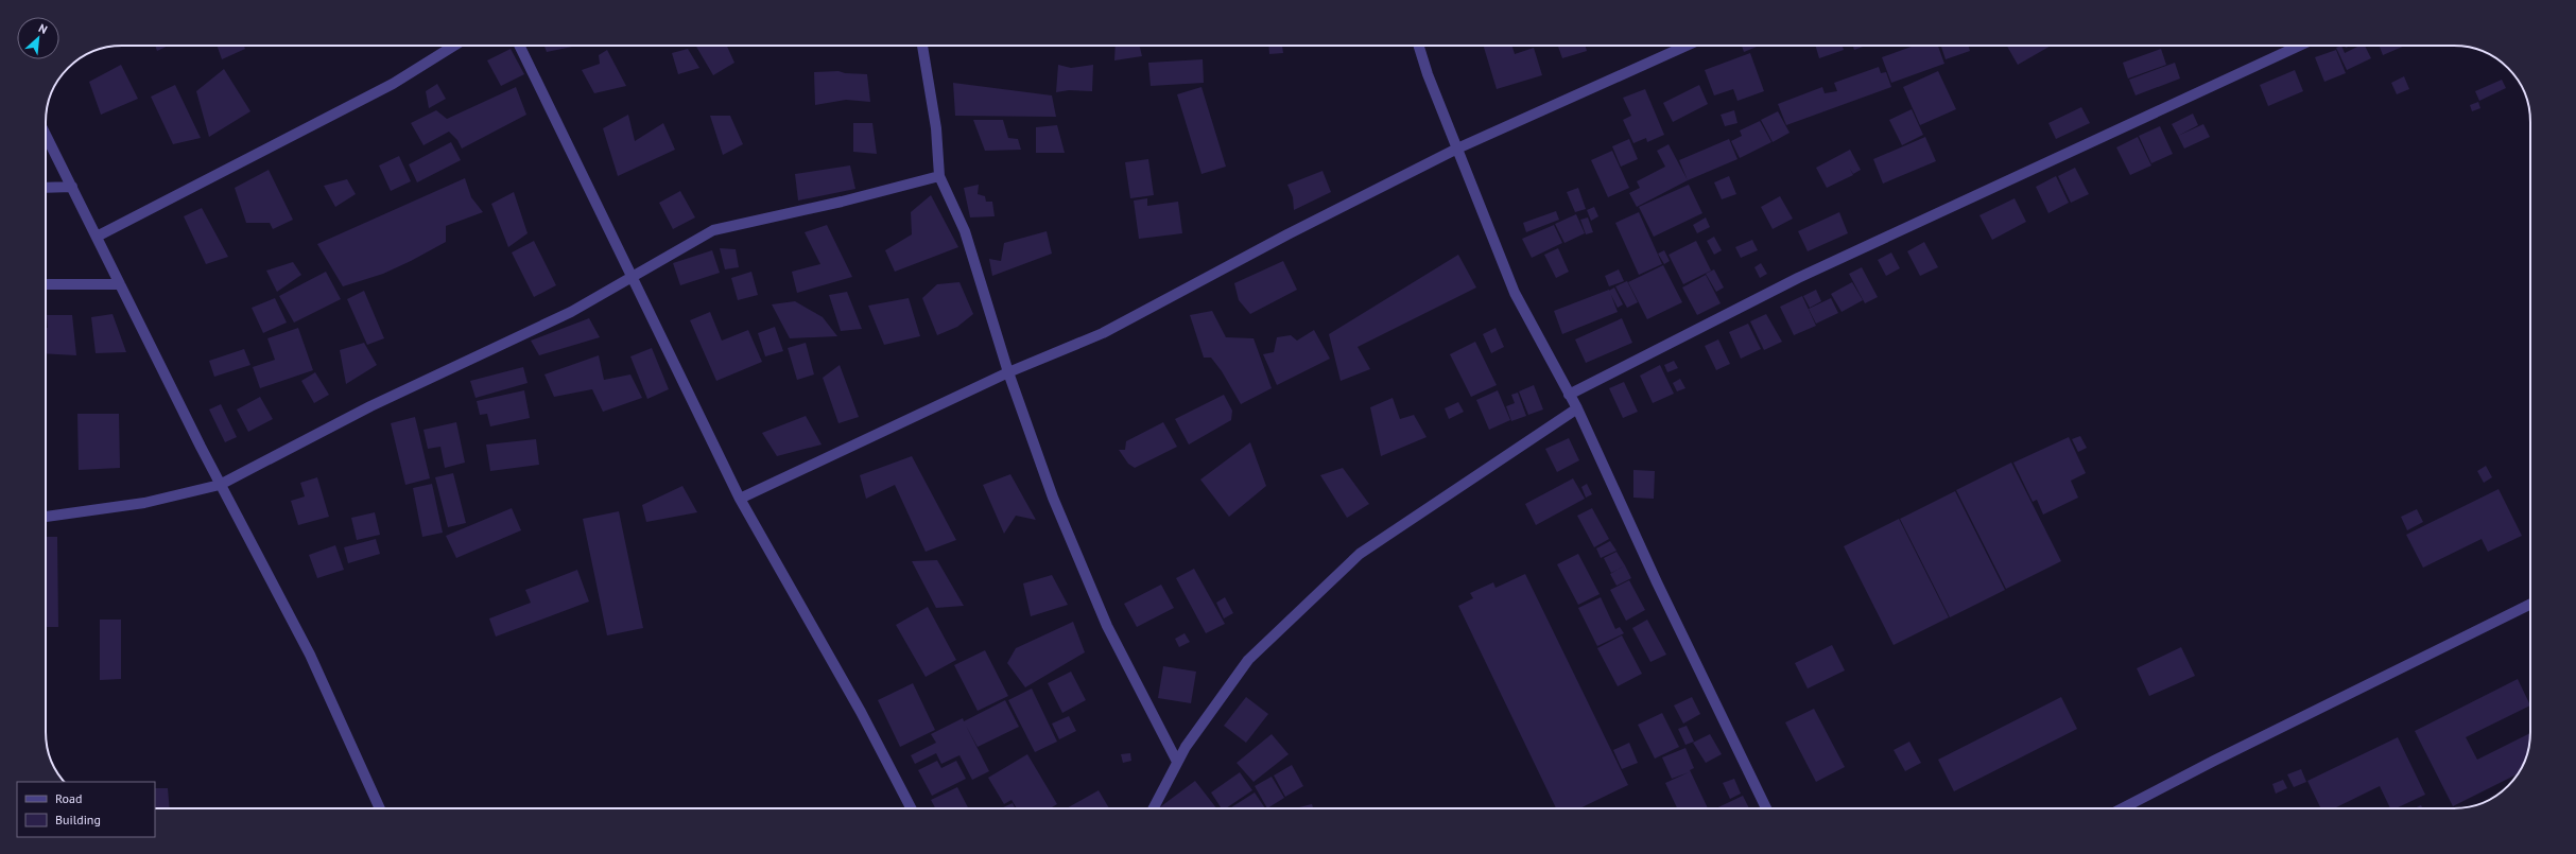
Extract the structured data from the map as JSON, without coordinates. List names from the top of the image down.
{
  "legend": ["Road", "Building"],
  "north": "top right"
}
